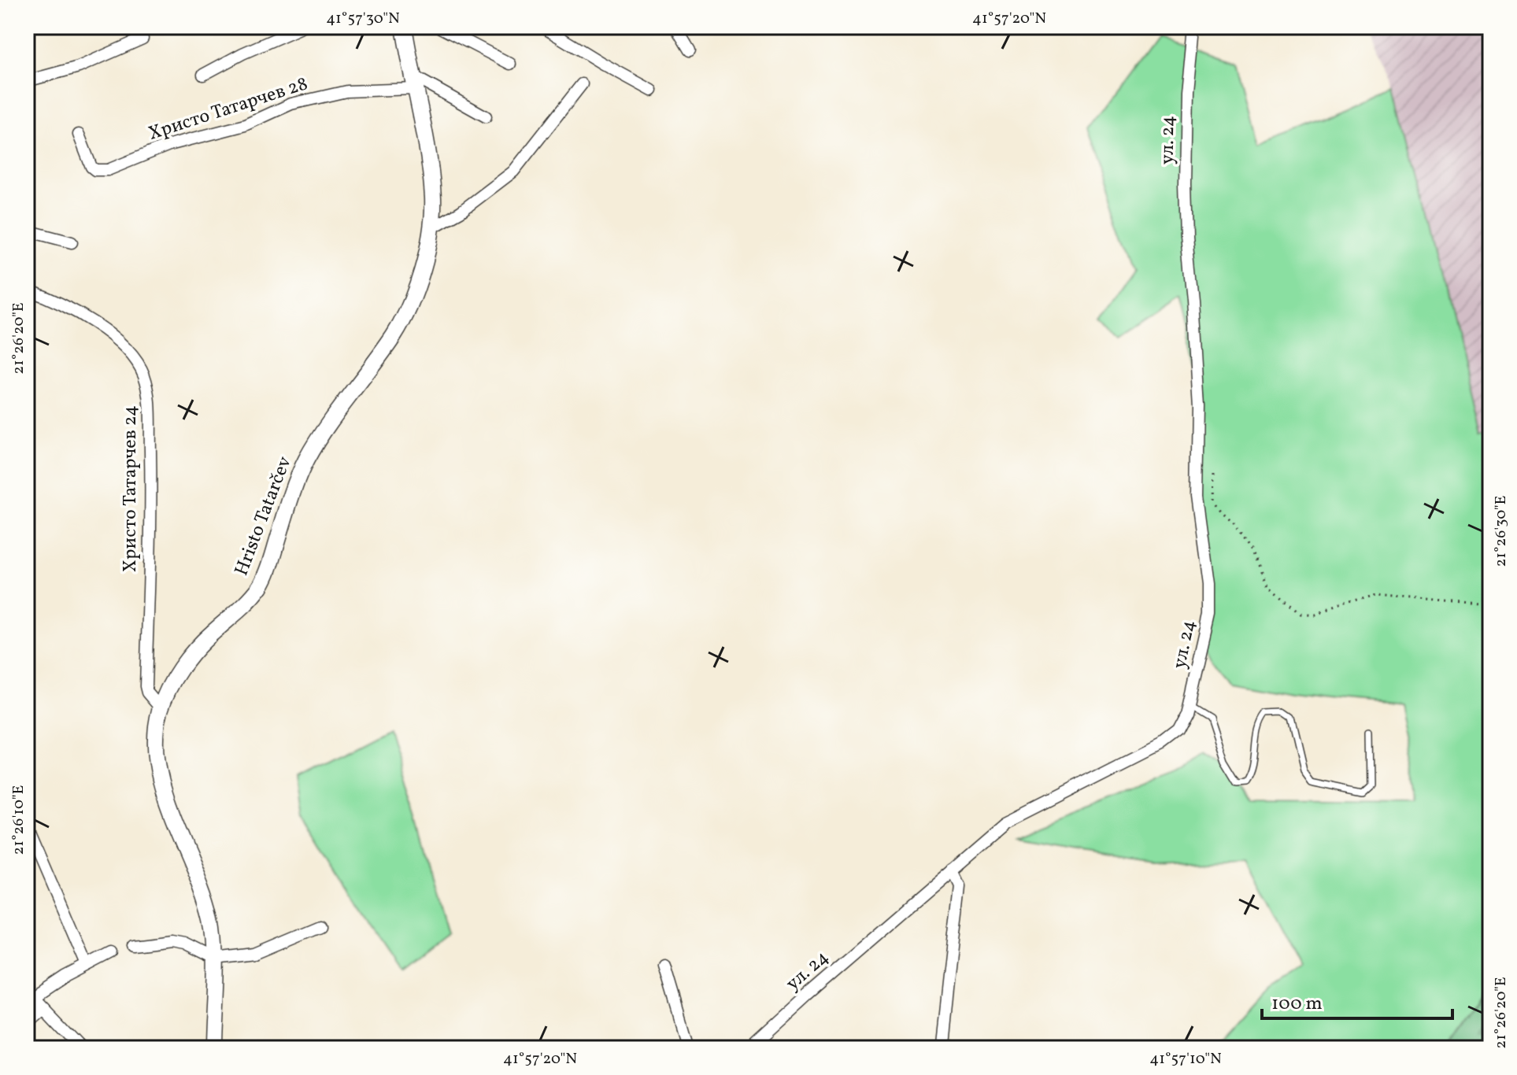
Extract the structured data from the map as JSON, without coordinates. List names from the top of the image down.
{
  "streets": {
    "main road": ["Hristo Tatarčev"],
    "street": ["Христо Татарчев 28", "ул. 24", "Христо Татарчев 24"]
  },
  "crossings": [
    ["Христо Татарчев 28", "Hristo Tatarčev"],
    ["Христо Татарчев 24", "Hristo Tatarčev"]
  ],
  "scale_bar": "100 m",
  "coordinates": [
    "41°57'30\"N",
    "41°57'20\"N",
    "21°26'20\"E",
    "21°26'30\"E",
    "21°26'10\"E",
    "41°57'10\"N"
  ]
}
